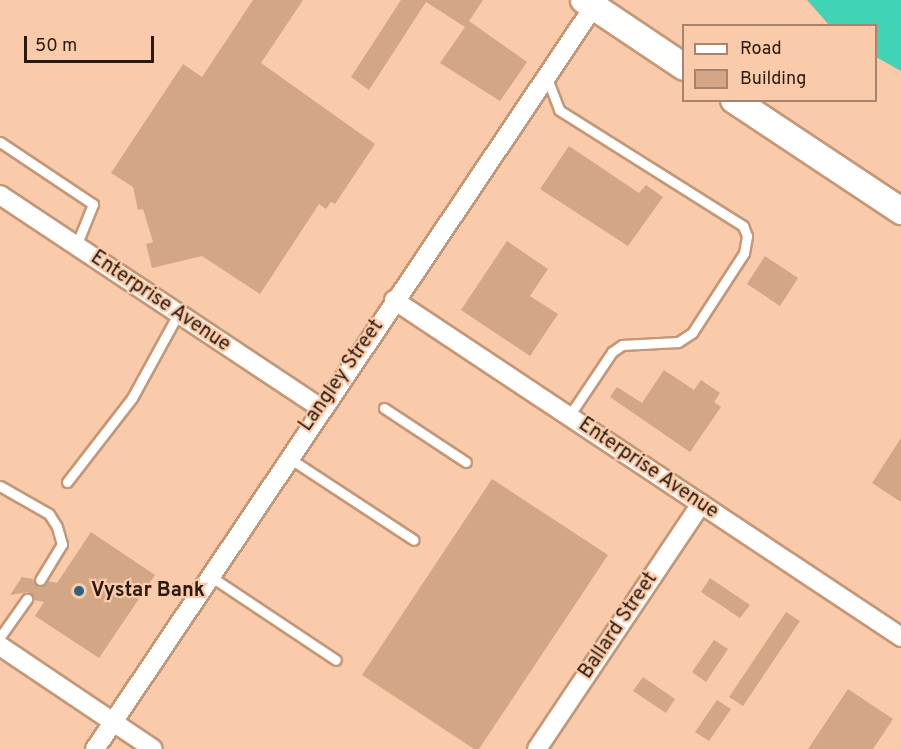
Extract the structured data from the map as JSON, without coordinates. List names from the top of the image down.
{
  "streets": {
    "street": ["Enterprise Avenue", "Langley Street", "Ballard Street"]
  },
  "crossings": [
    ["Enterprise Avenue", "Langley Street"],
    ["Enterprise Avenue", "Ballard Street"]
  ],
  "places": ["Vystar Bank"],
  "legend": ["Road", "Building"],
  "scale_bar": "50 m"
}
